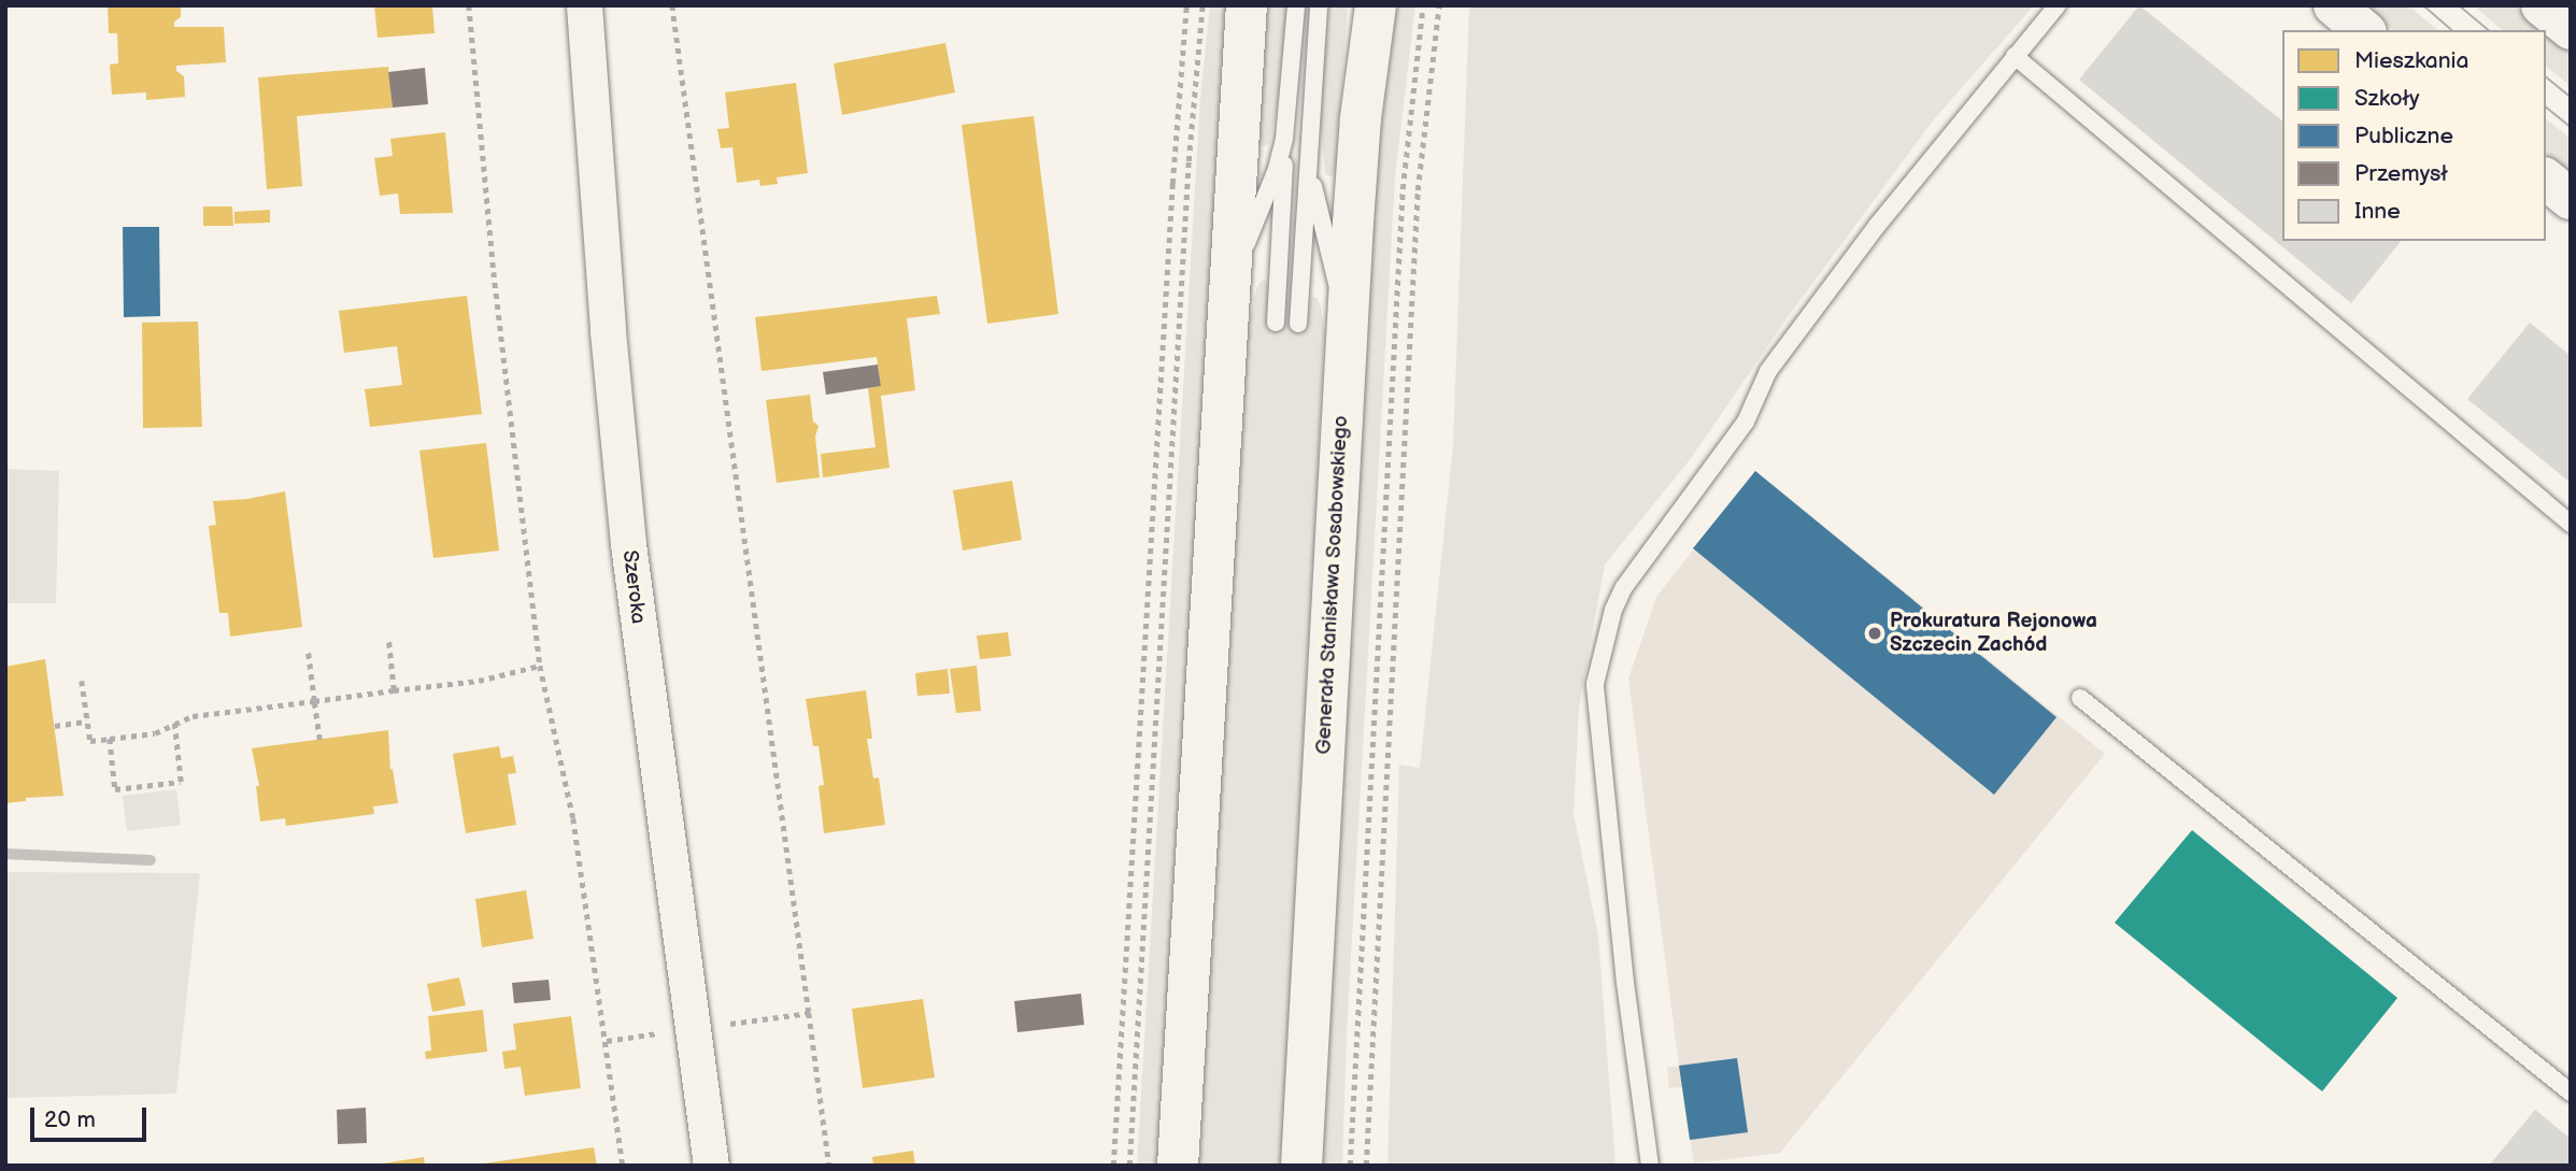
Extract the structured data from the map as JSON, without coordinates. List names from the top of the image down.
{
  "streets": {
    "main road": ["Generała Stanisława Sosabowskiego"],
    "street": ["Szeroka"]
  },
  "places": ["Prokuratura Rejonowa Szczecin Zachód"],
  "legend": [
    "Mieszkania",
    "Szkoły",
    "Publiczne",
    "Przemysł",
    "Inne"
  ],
  "scale_bar": "20 m"
}
